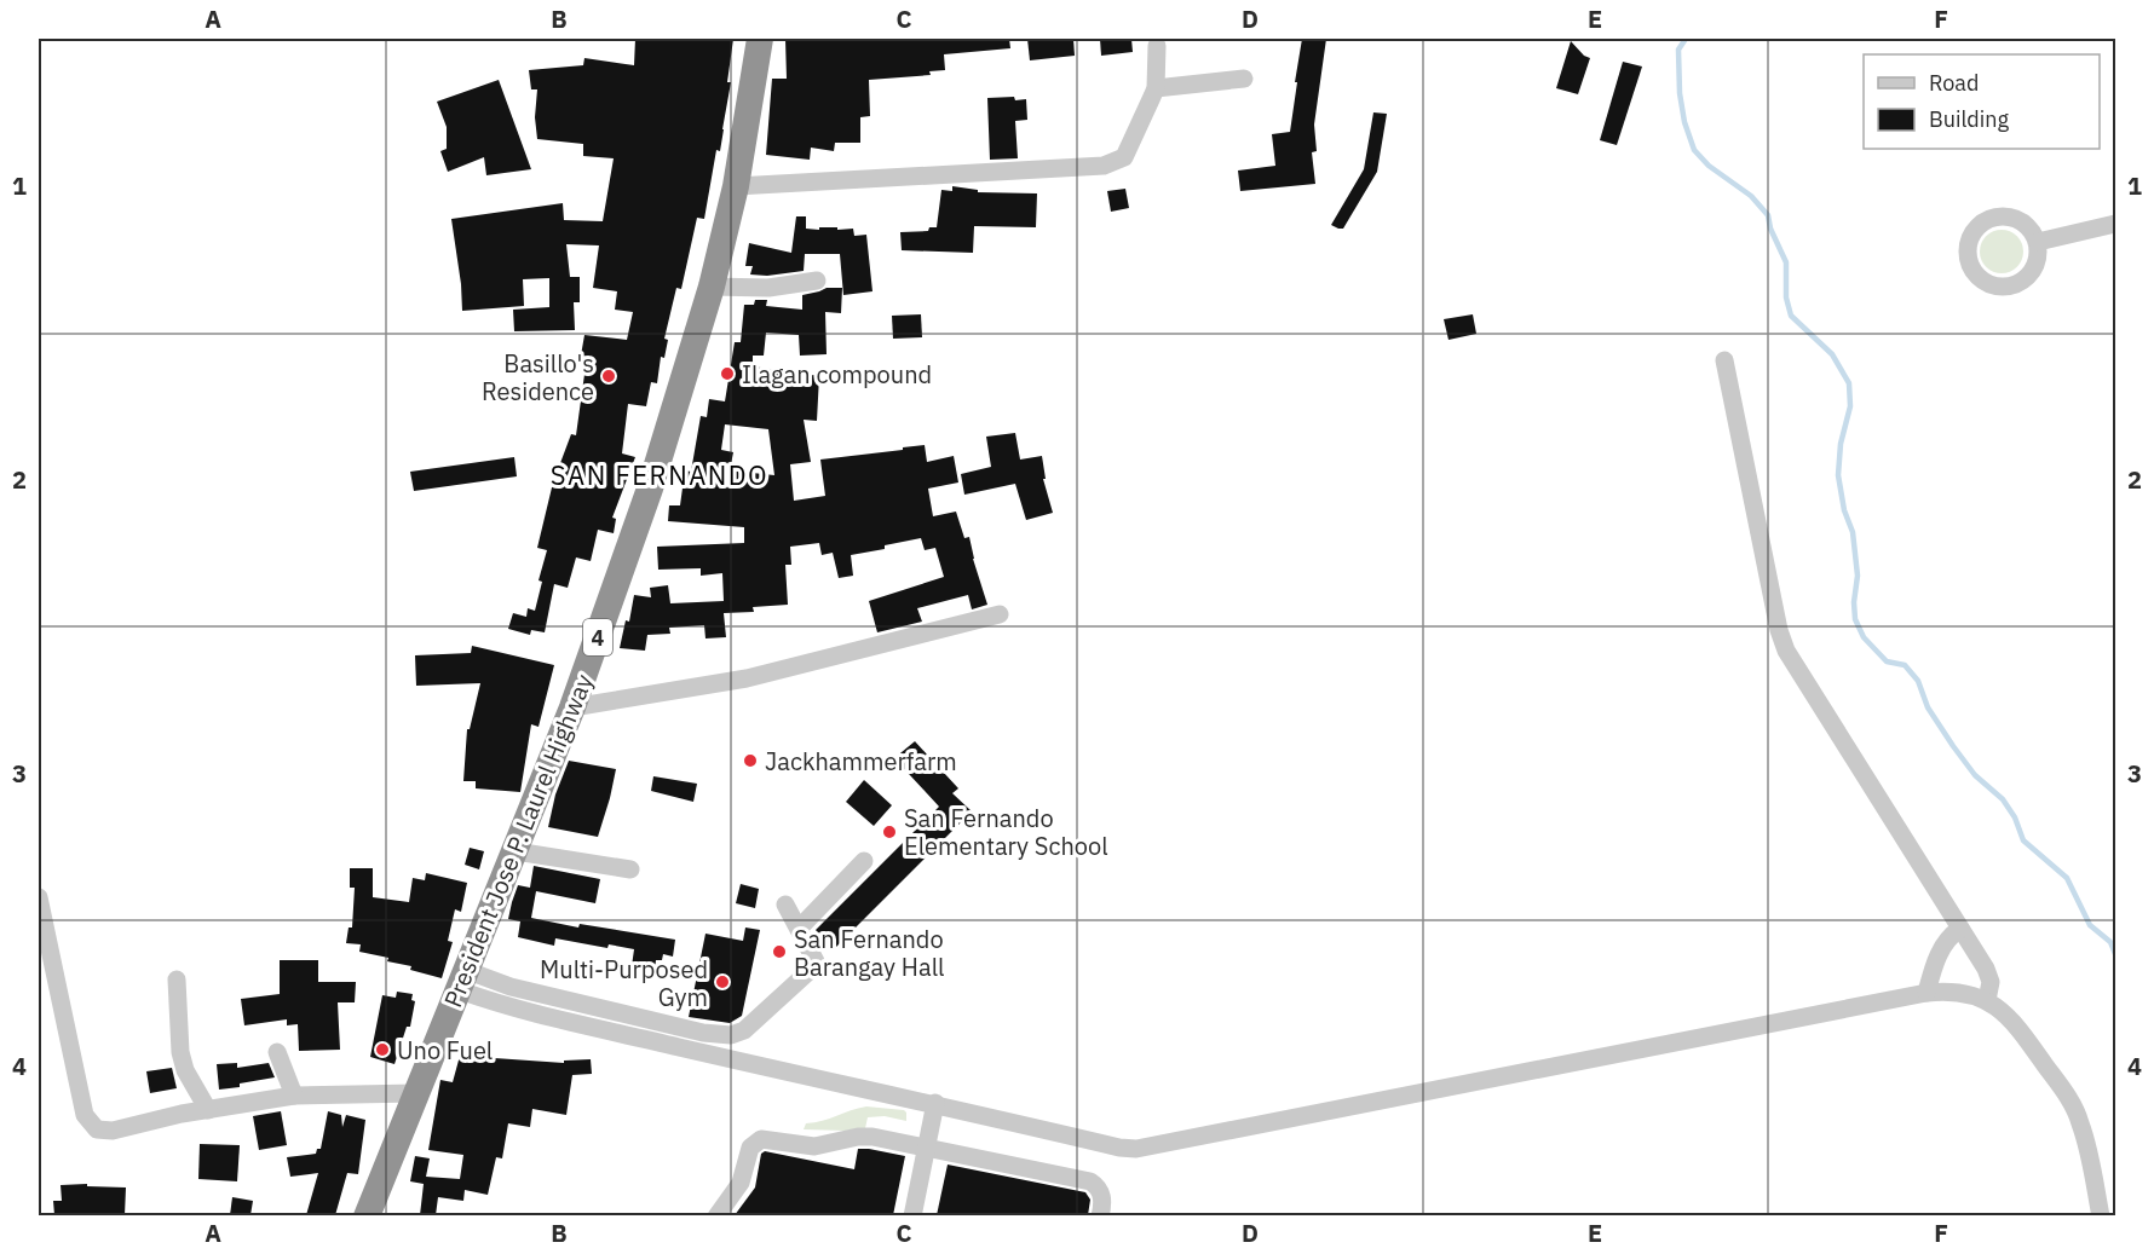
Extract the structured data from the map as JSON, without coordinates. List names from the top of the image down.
{
  "streets": {
    "highway": ["4", "President Jose P. Laurel Highway"]
  },
  "districts": ["SAN FERNANDO"],
  "places": [
    "Ilagan compound",
    "Basillo's Residence",
    "Jackhammerfarm",
    "San Fernando Elementary School",
    "San Fernando Barangay Hall",
    "Multi-Purposed Gym",
    "Uno Fuel"
  ],
  "legend": ["Road", "Building"],
  "grid": {
    "columns": [
      "A",
      "B",
      "C",
      "D",
      "E",
      "F"
    ],
    "rows": [
      "1",
      "2",
      "3",
      "4"
    ]
  }
}
